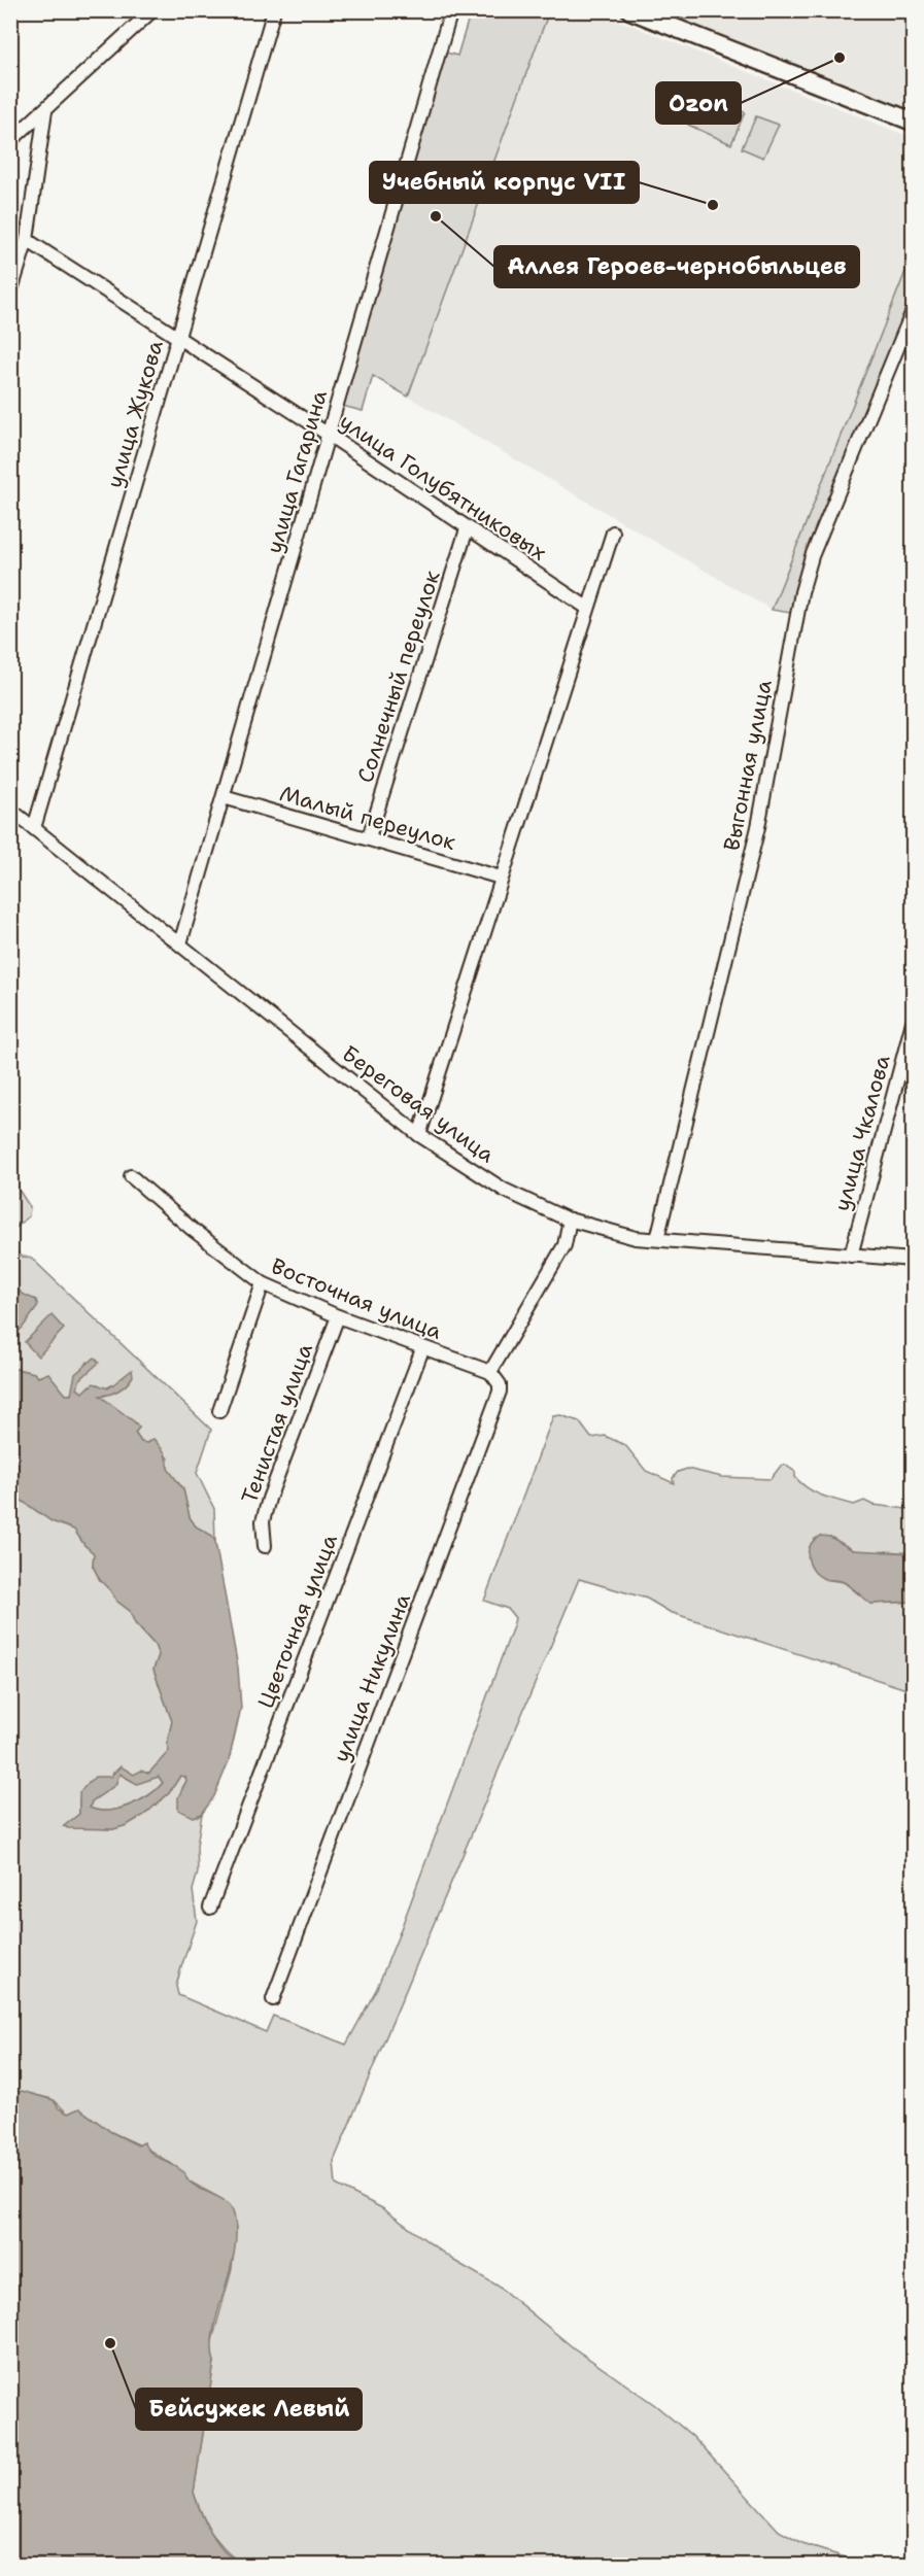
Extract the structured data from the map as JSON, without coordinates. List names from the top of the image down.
{
  "streets": {
    "street": [
      "улица Жукова",
      "улица Гагарина",
      "улица Голубятниковых",
      "Солнечный переулок",
      "Выгонная улица",
      "Малый переулок",
      "Береговая улица",
      "улица Чкалова",
      "Восточная улица",
      "Тенистая улица",
      "Цветочная улица",
      "улица Никулина"
    ]
  },
  "crossings": [
    ["улица Жукова", "улица Голубятниковых"],
    ["улица Жукова", "Береговая улица"],
    ["улица Гагарина", "улица Голубятниковых"],
    ["улица Гагарина", "Малый переулок"],
    ["улица Гагарина", "Береговая улица"],
    ["улица Голубятниковых", "Солнечный переулок"],
    ["Солнечный переулок", "Малый переулок"],
    ["Выгонная улица", "Береговая улица"],
    ["Береговая улица", "улица Чкалова"],
    ["Восточная улица", "Тенистая улица"],
    ["Восточная улица", "Цветочная улица"],
    ["Восточная улица", "улица Никулина"]
  ],
  "places": [
    "Ozon",
    "Учебный корпус VII",
    "Аллея Героев-чернобыльцев",
    "Бейсужек Левый"
  ]
}
